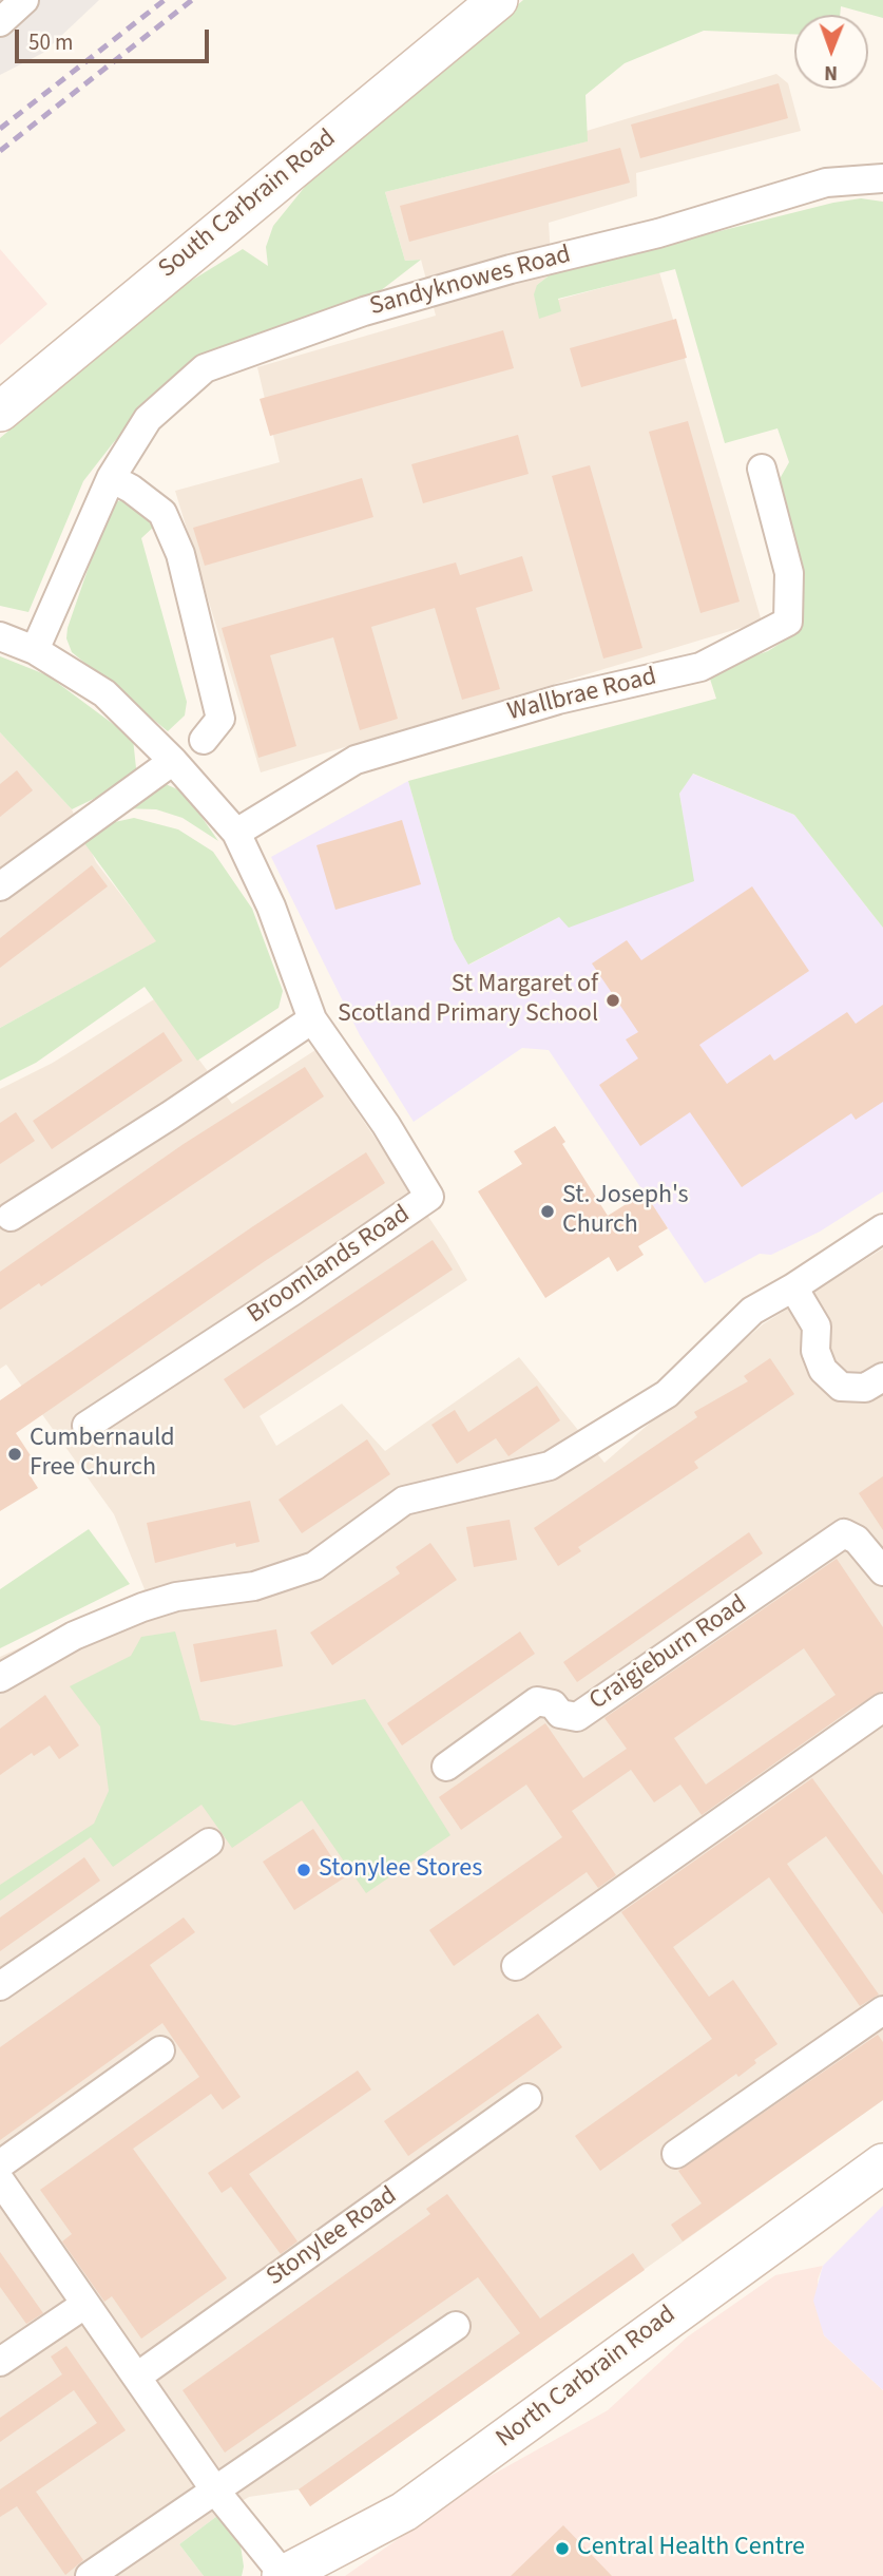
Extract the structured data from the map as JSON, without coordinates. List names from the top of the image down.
{
  "streets": {
    "street": [
      "South Carbrain Road",
      "Sandyknowes Road",
      "Wallbrae Road",
      "Broomlands Road",
      "Craigieburn Road",
      "Stonylee Road",
      "North Carbrain Road"
    ]
  },
  "crossings": [
    ["Sandyknowes Road", "Broomlands Road"],
    ["Wallbrae Road", "Broomlands Road"]
  ],
  "places": [
    "St Margaret of Scotland Primary School",
    "St. Joseph's Church",
    "Cumbernauld Free Church",
    "Stonylee Stores",
    "Central Health Centre"
  ],
  "scale_bar": "50 m",
  "north": "bottom"
}
